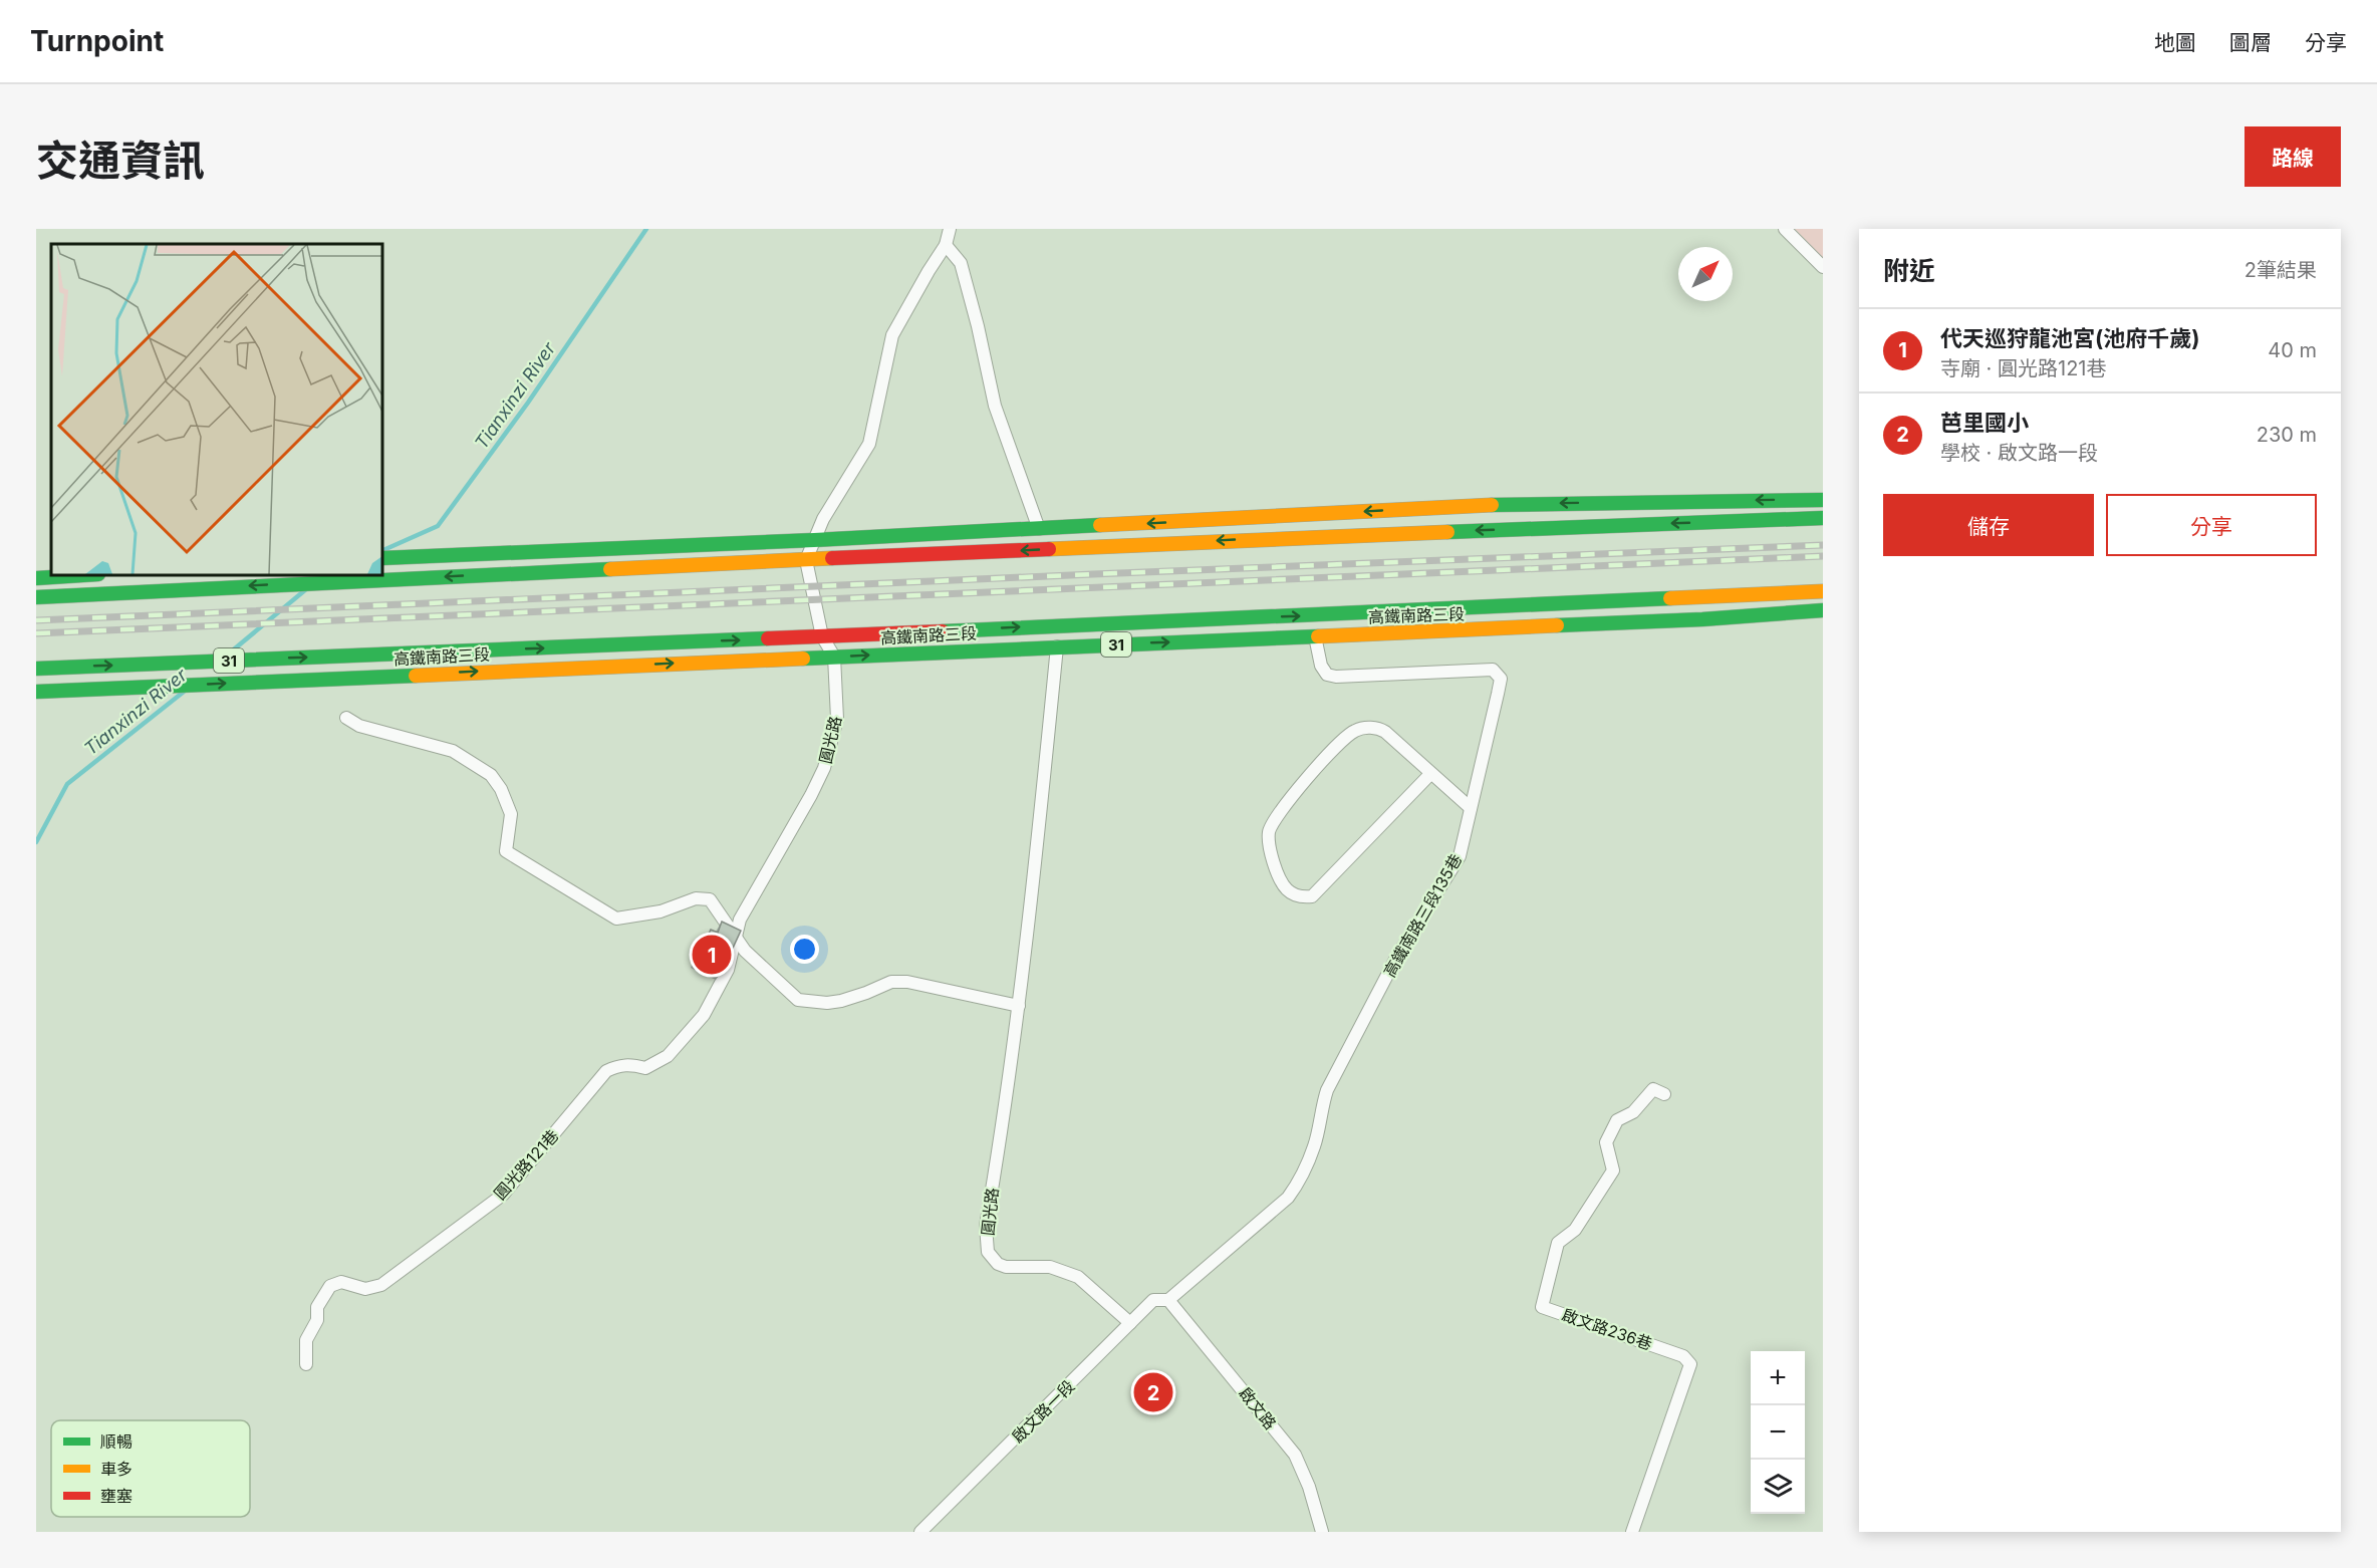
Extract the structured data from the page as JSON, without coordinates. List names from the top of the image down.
{
  "streets": {
    "main road": ["高鐵南路三段", "31"],
    "street": [
      "圓光路",
      "高鐵南路三段135巷",
      "圓光路121巷",
      "啟文路236巷",
      "啟文路",
      "啟文路一段"
    ]
  },
  "crossings": [
    ["高鐵南路三段", "圓光路"],
    ["高鐵南路三段", "高鐵南路三段135巷"],
    ["圓光路", "圓光路121巷"],
    ["圓光路", "啟文路一段"],
    ["高鐵南路三段135巷", "啟文路"],
    ["高鐵南路三段135巷", "啟文路一段"],
    ["啟文路", "啟文路一段"]
  ],
  "water": ["Tianxinzi River"],
  "legend": ["順暢", "車多", "壅塞"],
  "north": "top right",
  "page": {
    "header": "Turnpoint",
    "nav": ["地圖", "圖層", "分享"],
    "title": "交通資訊",
    "buttons": [
      "路線",
      ["儲存", "分享"]
    ],
    "heading": ["附近", "2筆結果"],
    "list": [
      {
        "mark": "1",
        "name": "代天巡狩龍池宮(池府千歲)",
        "note": "寺廟 · 圓光路121巷",
        "value": "40 m"
      },
      {
        "mark": "2",
        "name": "芭里國小",
        "note": "學校 · 啟文路一段",
        "value": "230 m"
      }
    ],
    "pins": ["1", "2"],
    "map_buttons": ["+", "−"]
  }
}
